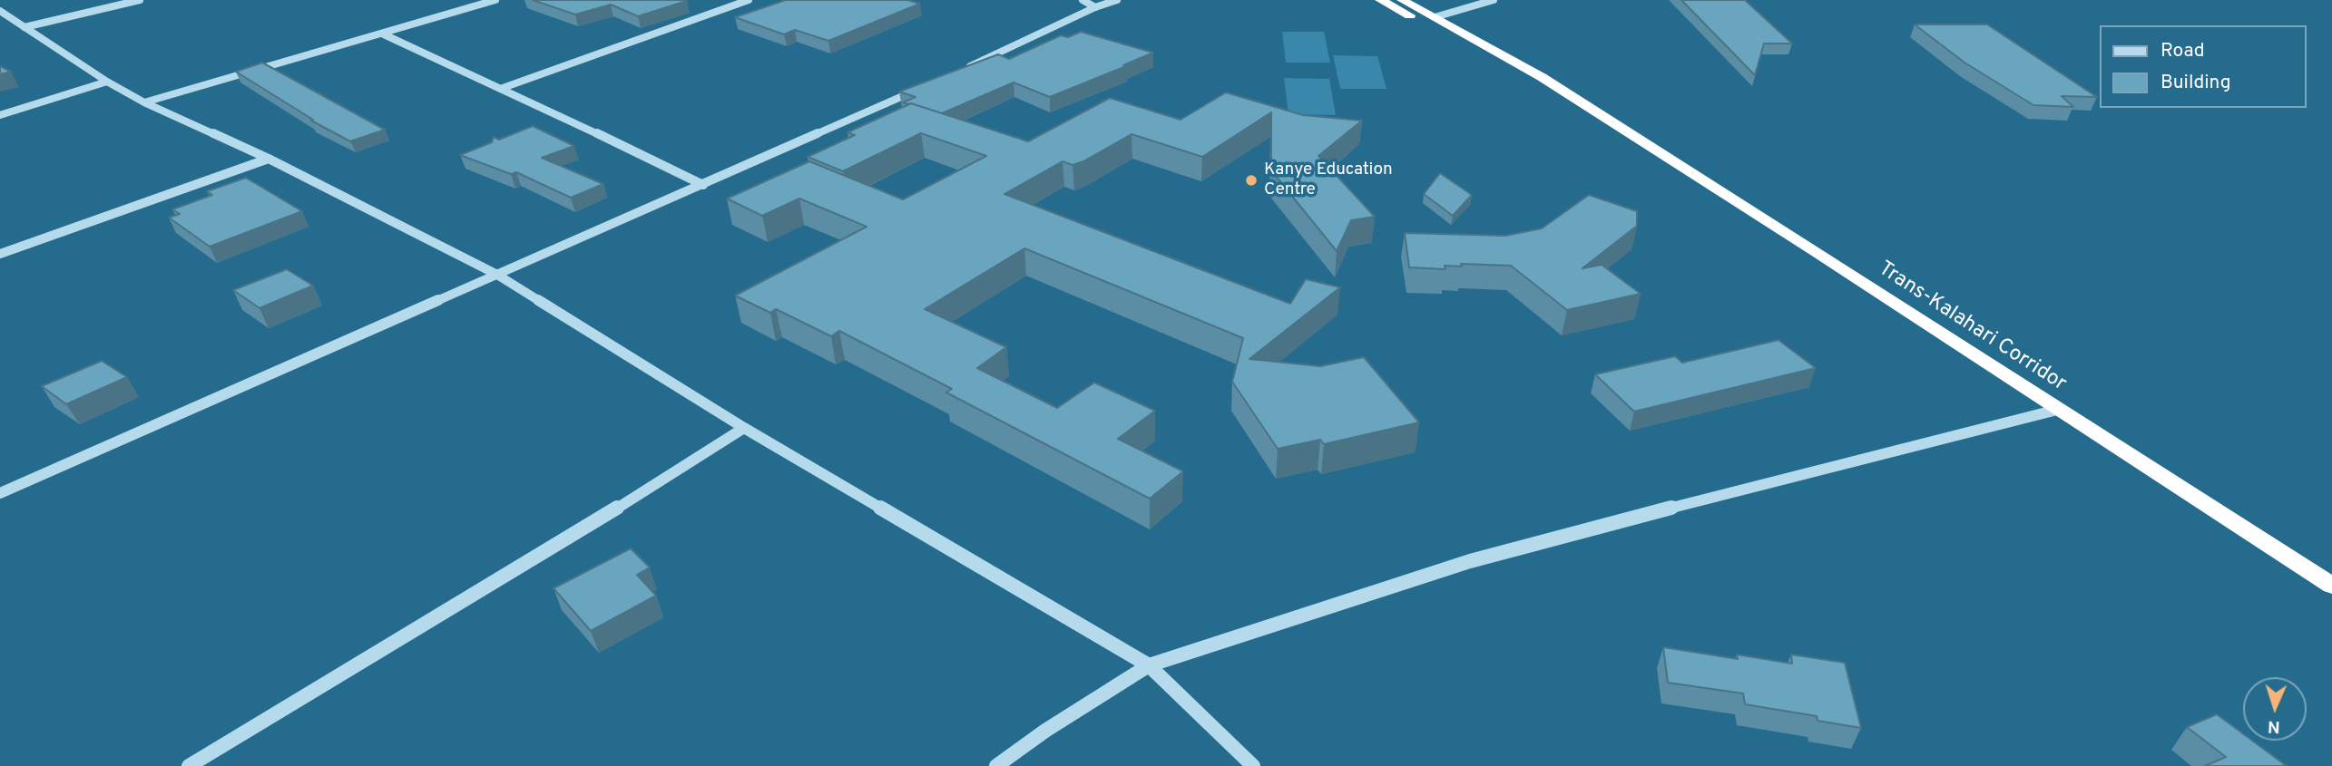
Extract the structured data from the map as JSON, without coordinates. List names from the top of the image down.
{
  "streets": {
    "highway": ["Trans-Kalahari Corridor"]
  },
  "places": ["Kanye Education Centre"],
  "legend": ["Road", "Building"],
  "north": "bottom"
}
